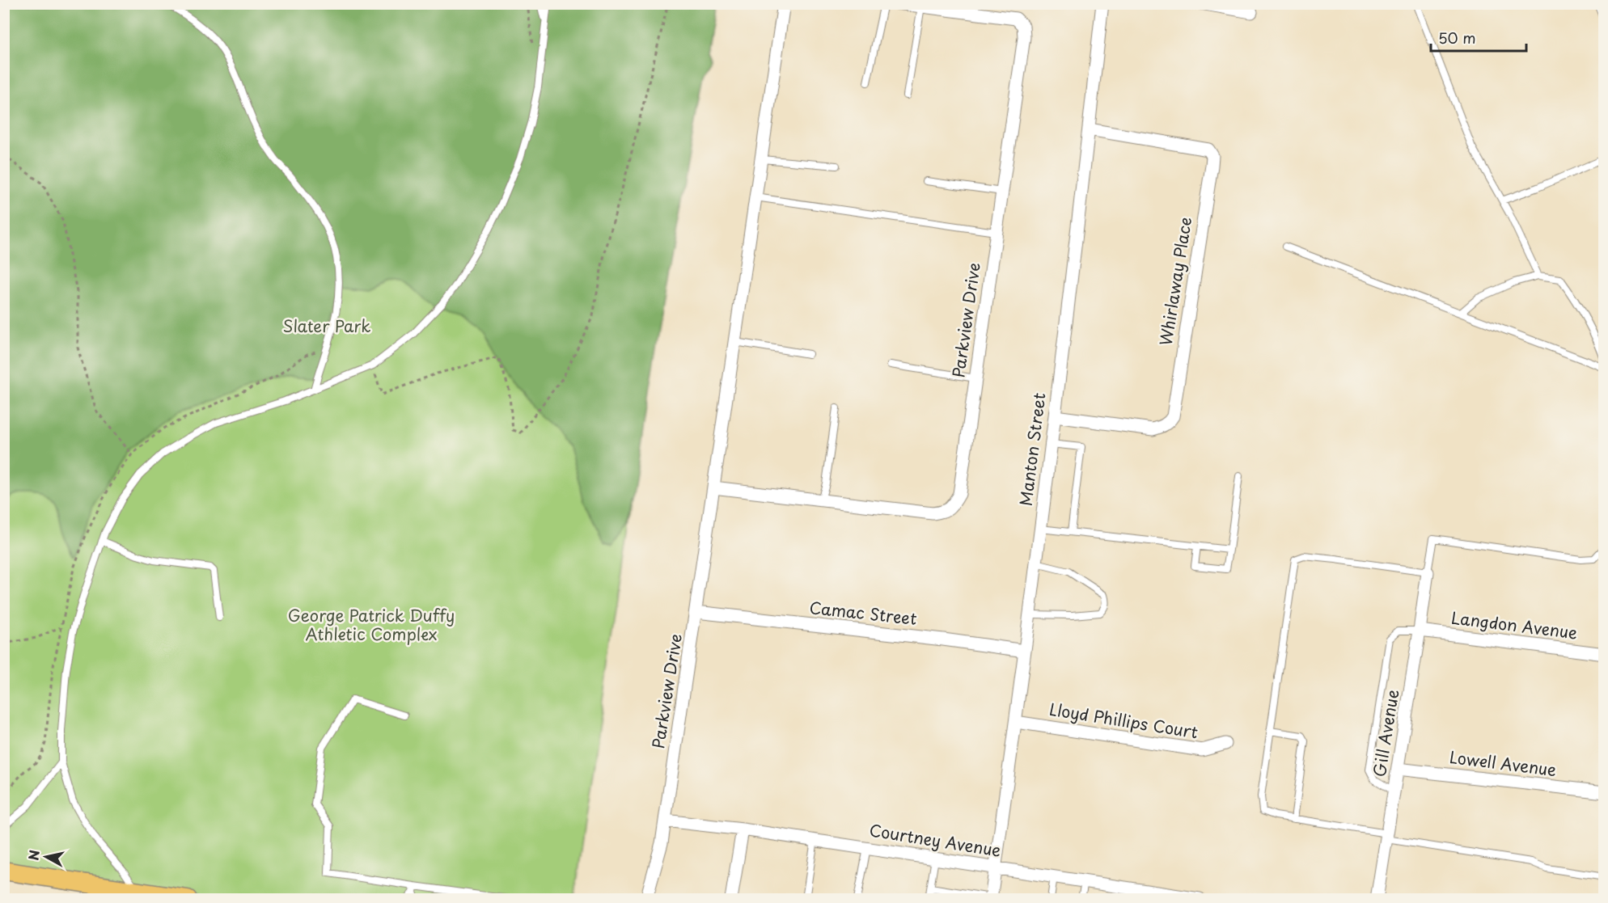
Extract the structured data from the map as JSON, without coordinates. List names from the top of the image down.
{
  "streets": {
    "street": [
      "Whirlaway Place",
      "Parkview Drive",
      "Manton Street",
      "Camac Street",
      "Langdon Avenue",
      "Lloyd Phillips Court",
      "Gill Avenue",
      "Lowell Avenue",
      "Courtney Avenue"
    ]
  },
  "crossings": [
    ["Whirlaway Place", "Manton Street"],
    ["Parkview Drive", "Camac Street"],
    ["Parkview Drive", "Courtney Avenue"],
    ["Manton Street", "Camac Street"],
    ["Manton Street", "Lloyd Phillips Court"],
    ["Manton Street", "Courtney Avenue"],
    ["Langdon Avenue", "Gill Avenue"],
    ["Gill Avenue", "Lowell Avenue"]
  ],
  "parks": ["Slater Park", "George Patrick Duffy Athletic Complex"],
  "scale_bar": "50 m",
  "north": "left"
}
